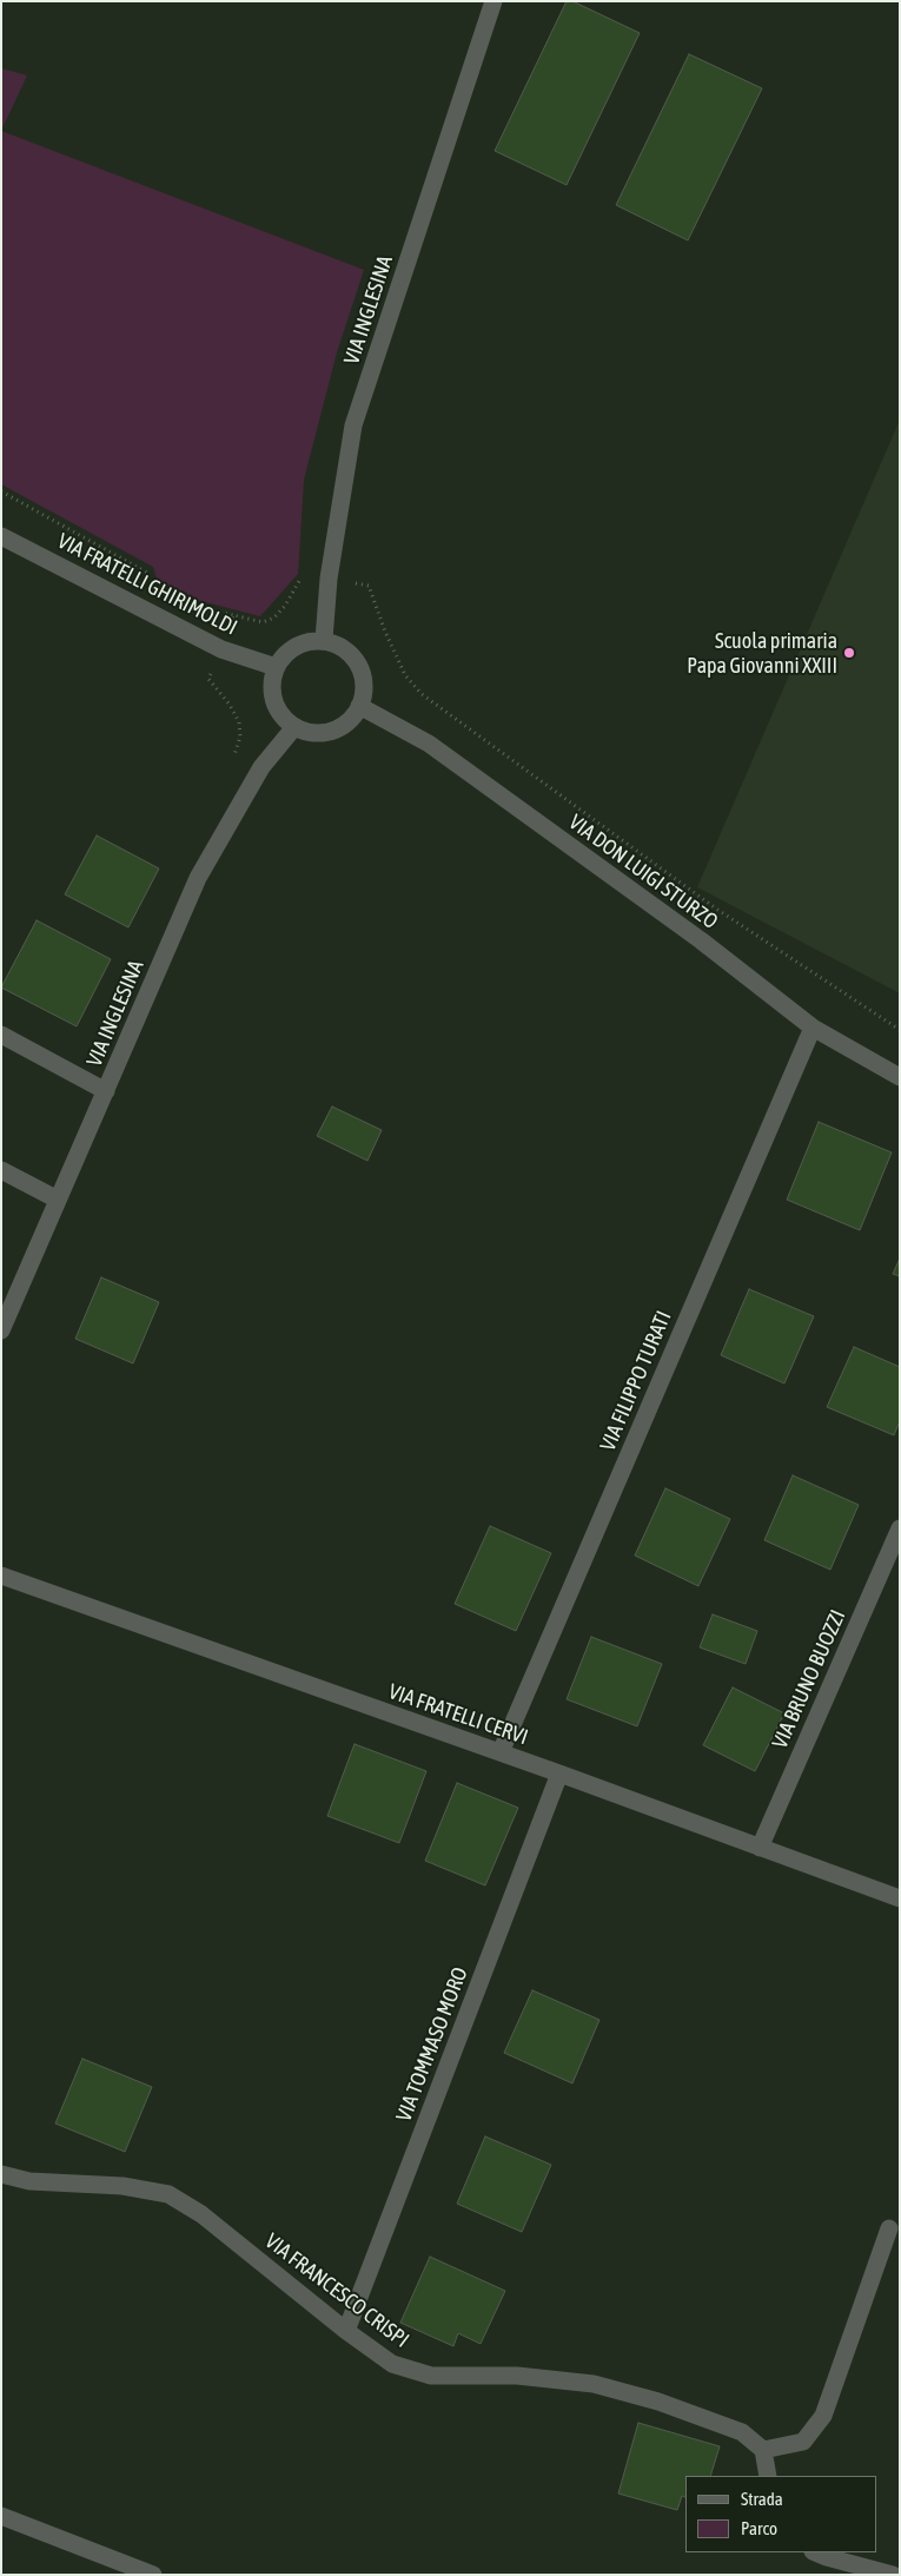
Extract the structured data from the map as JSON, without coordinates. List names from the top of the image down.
{
  "streets": {
    "street": [
      "VIA INGLESINA",
      "VIA FRATELLI GHIRIMOLDI",
      "VIA DON LUIGI STURZO",
      "VIA FILIPPO TURATI",
      "VIA BRUNO BUOZZI",
      "VIA FRATELLI CERVI",
      "VIA TOMMASO MORO",
      "VIA FRANCESCO CRISPI"
    ]
  },
  "crossings": [
    ["VIA INGLESINA", "VIA FRATELLI GHIRIMOLDI"],
    ["VIA INGLESINA", "VIA DON LUIGI STURZO"],
    ["VIA FRATELLI GHIRIMOLDI", "VIA DON LUIGI STURZO"],
    ["VIA DON LUIGI STURZO", "VIA FILIPPO TURATI"],
    ["VIA FILIPPO TURATI", "VIA FRATELLI CERVI"],
    ["VIA BRUNO BUOZZI", "VIA FRATELLI CERVI"],
    ["VIA FRATELLI CERVI", "VIA TOMMASO MORO"],
    ["VIA TOMMASO MORO", "VIA FRANCESCO CRISPI"]
  ],
  "places": ["Scuola primaria Papa Giovanni XXIII"],
  "legend": ["Strada", "Parco"]
}
